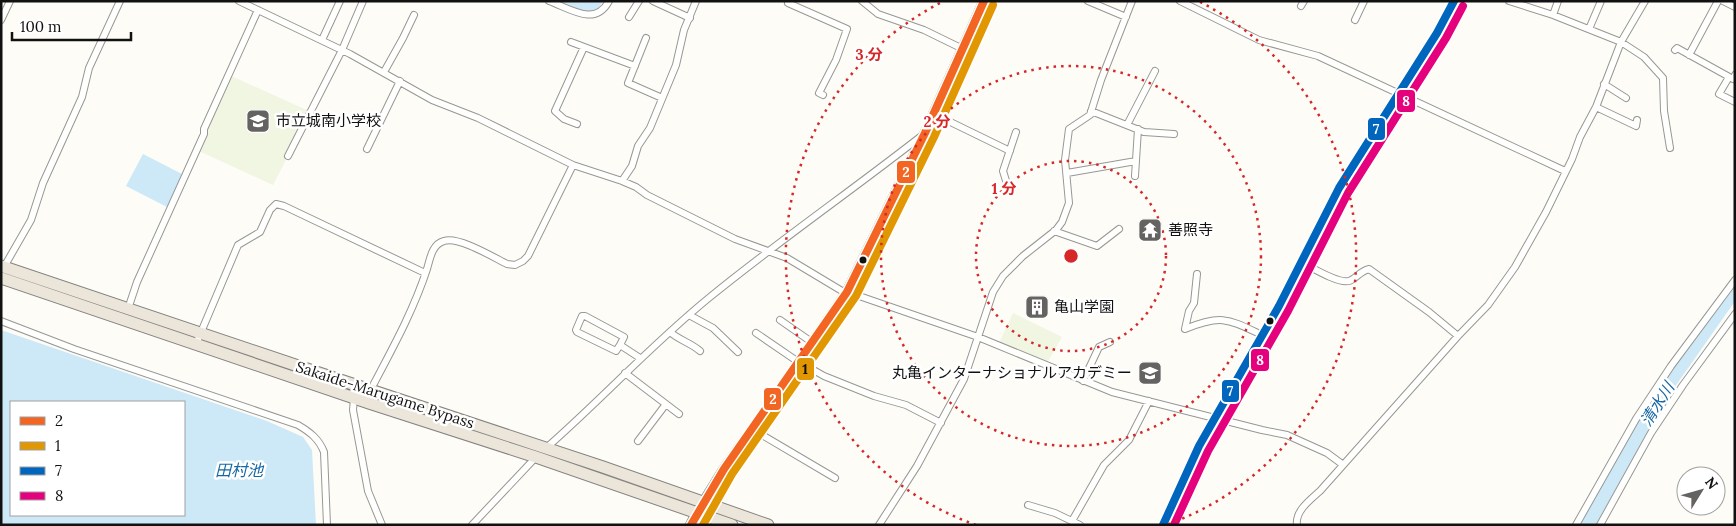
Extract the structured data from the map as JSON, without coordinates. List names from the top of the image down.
{
  "streets": {
    "highway": ["Sakaide-Marugame Bypass"]
  },
  "water": ["清水川", "田村池"],
  "places": {
    "school or university": ["市立城南小学校", "丸亀インターナショナルアカデミー"],
    "temple": ["善照寺"],
    "building": ["亀山学園"]
  },
  "lines": [
    "transit line 2",
    "transit line 7",
    "transit line 1",
    "transit line 8"
  ],
  "legend": [
    "2",
    "1",
    "7",
    "8"
  ],
  "scale_bar": "100 m",
  "north": "top right",
  "rings": ["3 分", "2 分", "1 分"]
}
